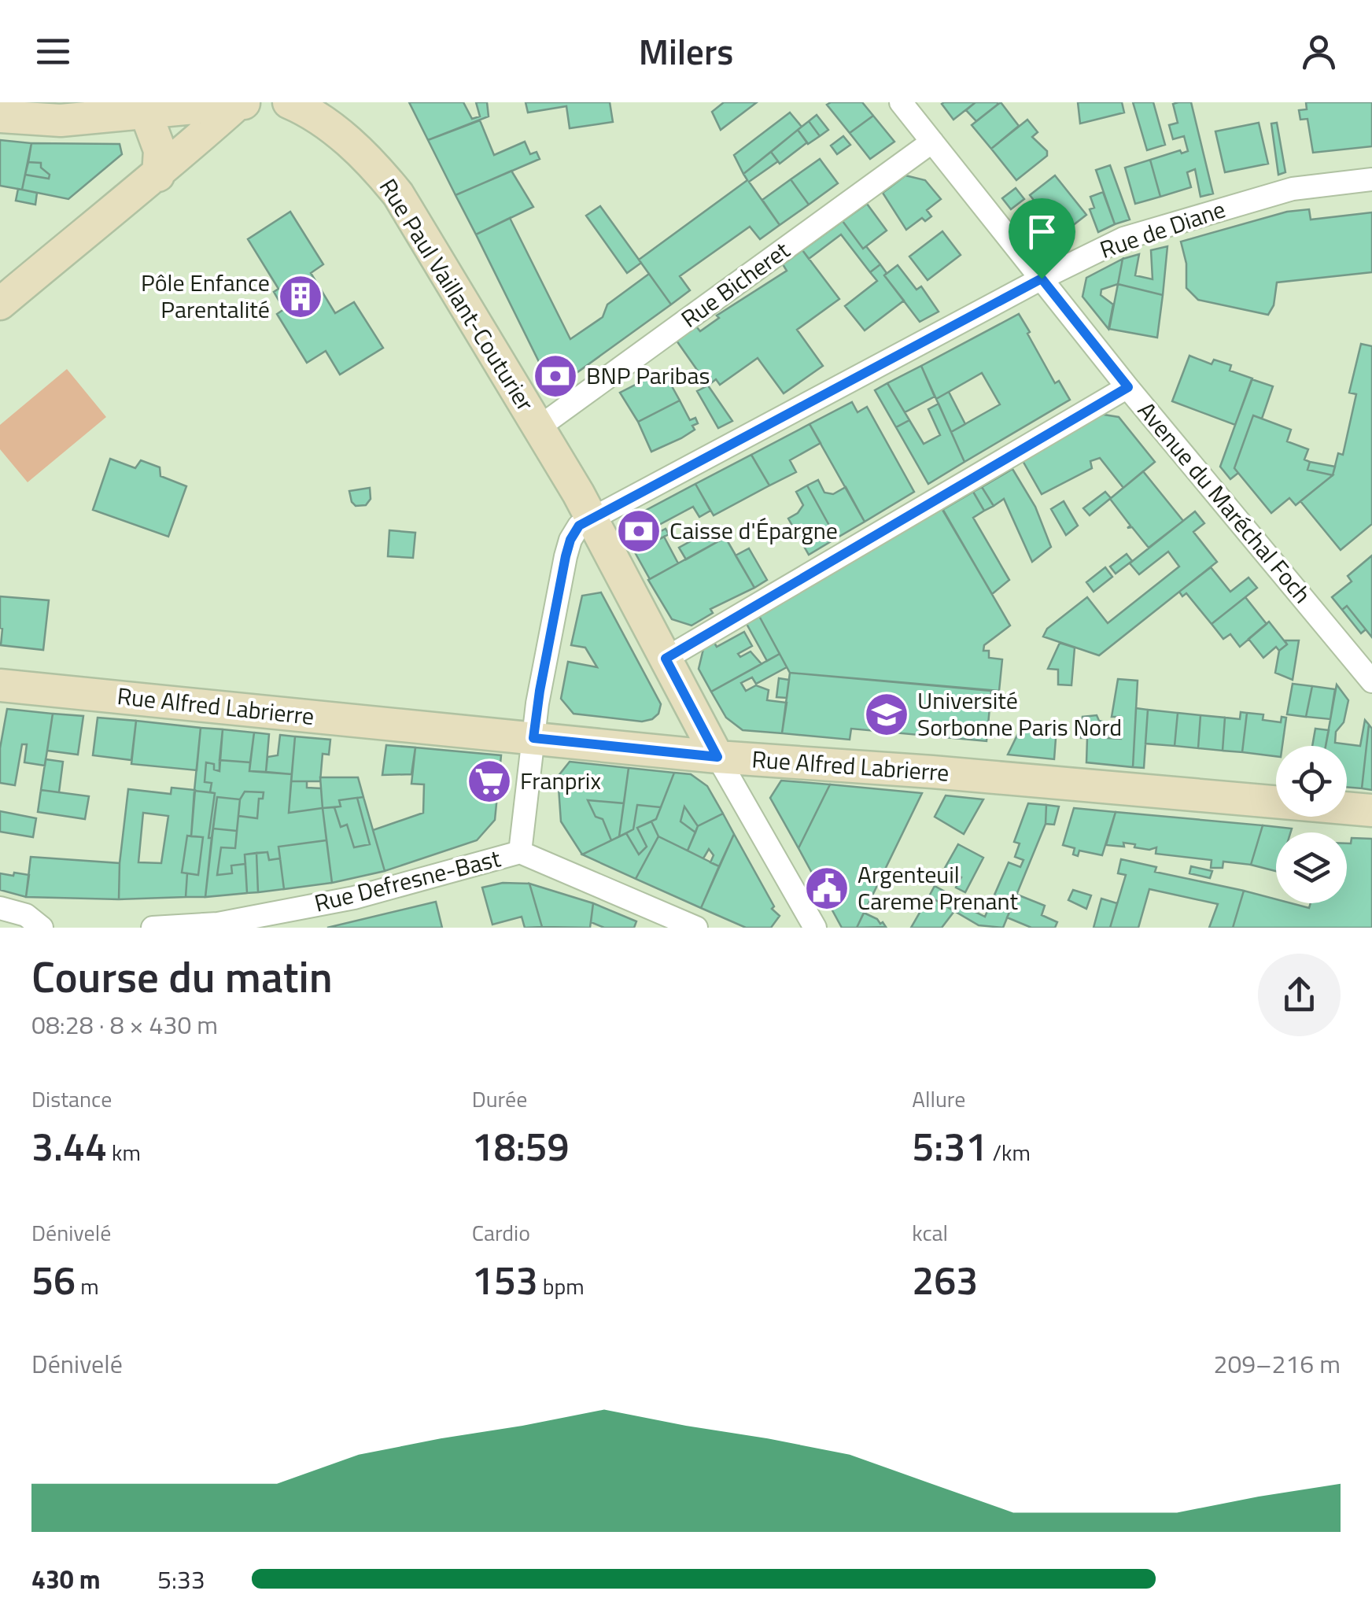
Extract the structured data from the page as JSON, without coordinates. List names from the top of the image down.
{
  "streets": {
    "main road": ["Rue Paul Vaillant-Couturier", "Rue Alfred Labrierre"],
    "street": [
      "Rue de Diane",
      "Rue Bicheret",
      "Avenue du Maréchal Foch",
      "Rue Defresne-Bast"
    ]
  },
  "crossings": [
    ["Rue de Diane", "Rue Paul Vaillant-Couturier"],
    ["Rue de Diane", "Avenue du Maréchal Foch"],
    ["Rue Bicheret", "Rue Paul Vaillant-Couturier"],
    ["Rue Bicheret", "Avenue du Maréchal Foch"],
    ["Rue Paul Vaillant-Couturier", "Rue Alfred Labrierre"]
  ],
  "places": {
    "building": ["Pôle Enfance Parentalité"],
    "bank": ["BNP Paribas", "Caisse d'Épargne"],
    "school or university": ["Université Sorbonne Paris Nord"],
    "supermarket": ["Franprix"],
    "public building": ["Argenteuil Careme Prenant"]
  },
  "page": {
    "header": "Milers",
    "heading": ["Course du matin", "08:28 · 8 × 430 m"],
    "stats": [
      ["Distance", "3.44 km"],
      ["Durée", "18:59"],
      ["Allure", "5:31 /km"],
      ["Dénivelé", "56 m"],
      ["Cardio", "153 bpm"],
      ["kcal", "263"]
    ],
    "chart": ["Dénivelé", "209–216 m"],
    "list": [
      {
        "name": "430 m",
        "note": "5:33"
      }
    ]
  }
}
